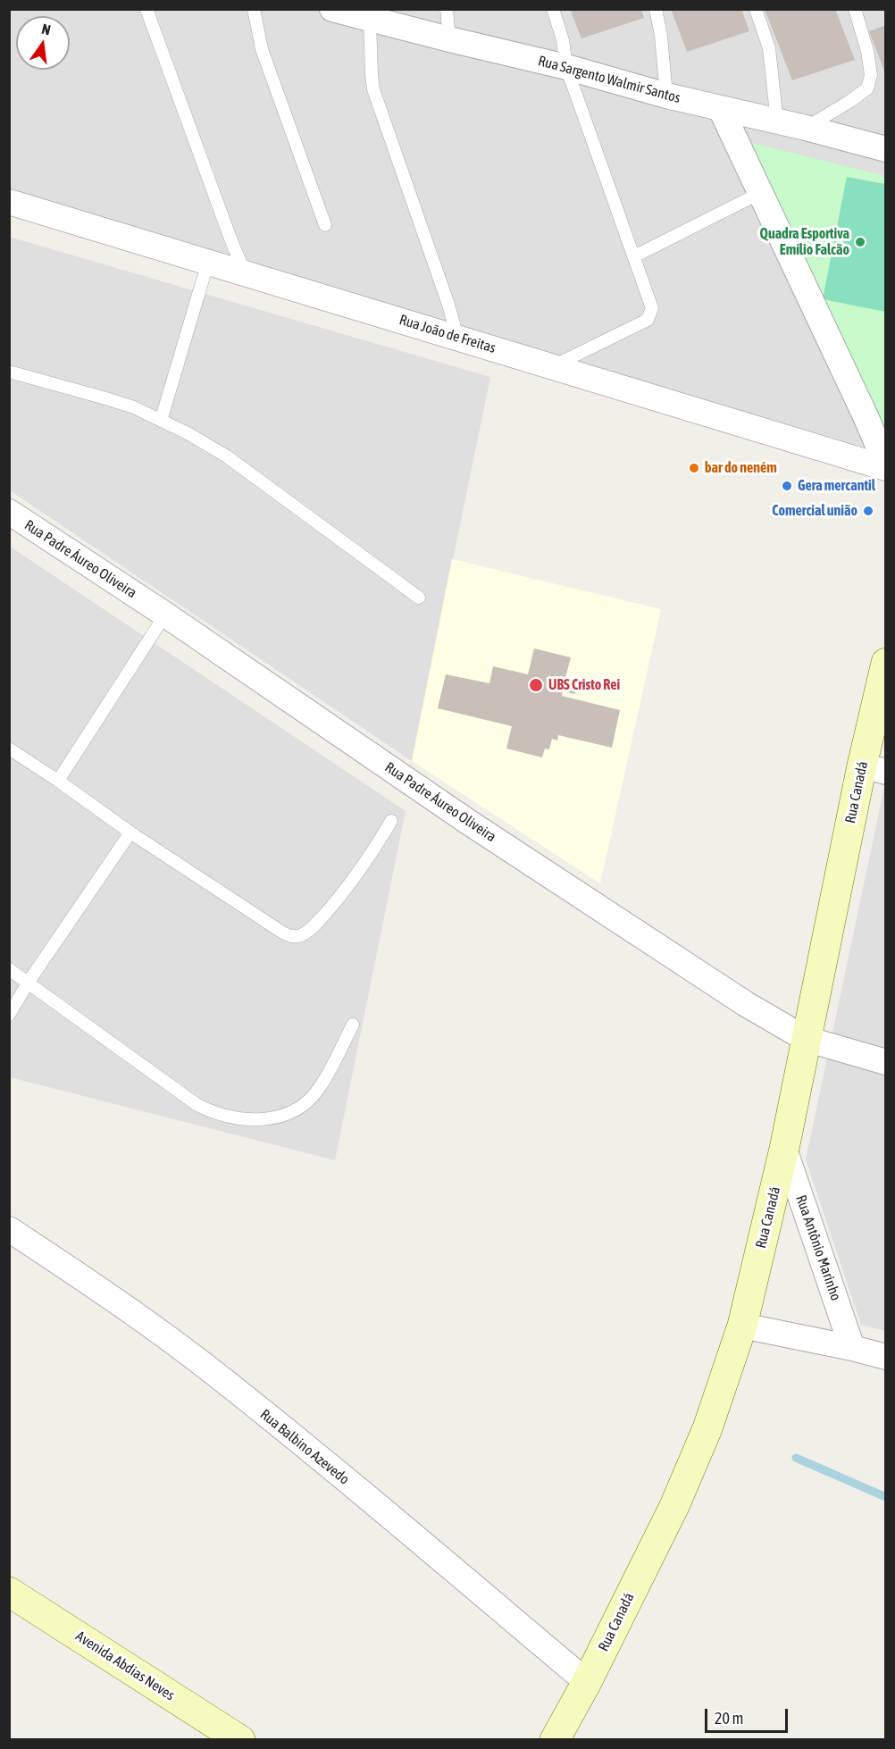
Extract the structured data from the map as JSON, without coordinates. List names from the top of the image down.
{
  "streets": {
    "street": [
      "Rua Sargento Walmir Santos",
      "Rua João de Freitas",
      "Rua Padre Áureo Oliveira",
      "Rua Canadá",
      "Rua Antônio Marinho",
      "Rua Balbino Azevedo",
      "Avenida Abdias Neves"
    ]
  },
  "crossings": [
    ["Rua Padre Áureo Oliveira", "Rua Canadá"],
    ["Rua Canadá", "Rua Antônio Marinho"],
    ["Rua Canadá", "Rua Balbino Azevedo"]
  ],
  "places": [
    "Quadra Esportiva Emílio Falcão",
    "bar do neném",
    "Gera mercantil",
    "Comercial união",
    "UBS Cristo Rei"
  ],
  "scale_bar": "20 m",
  "north": "top"
}
